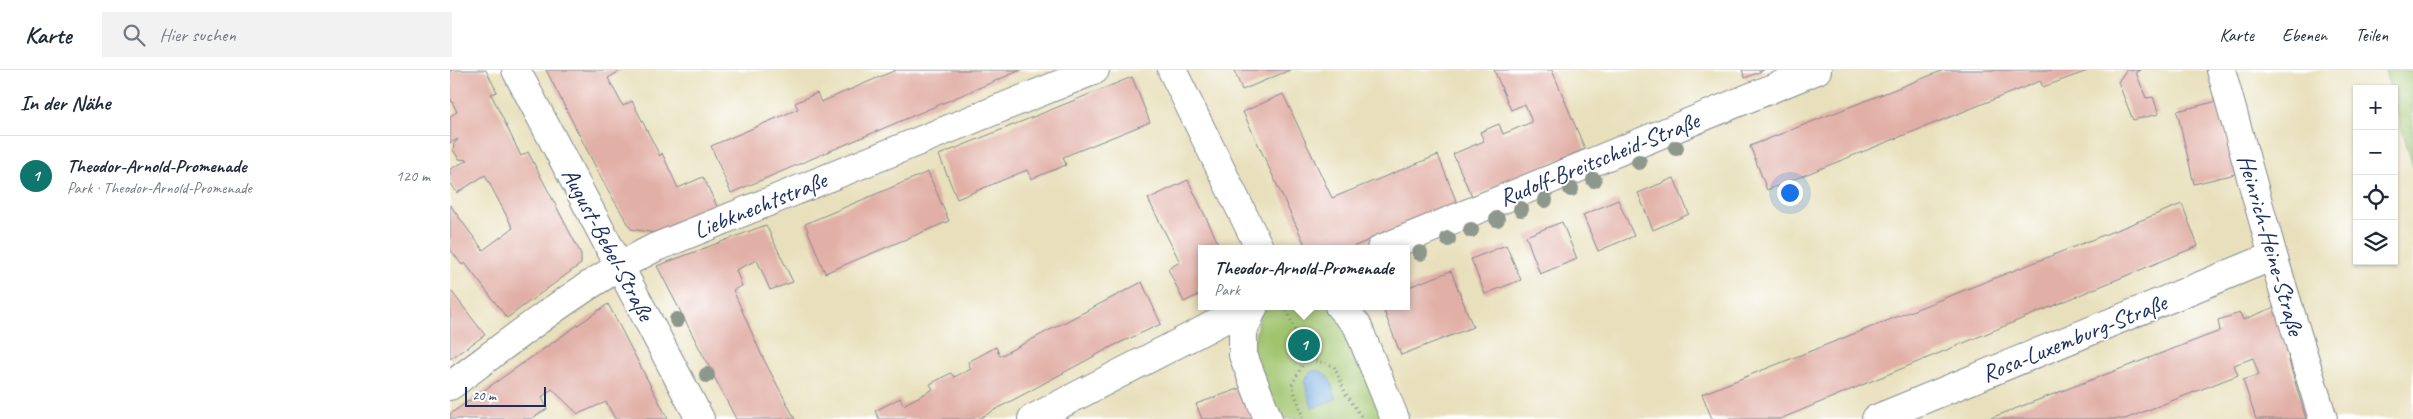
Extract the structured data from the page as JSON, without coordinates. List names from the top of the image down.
{
  "streets": {
    "street": [
      "Rudolf-Breitscheid-Straße",
      "Liebknechtstraße",
      "August-Bebel-Straße",
      "Heinrich-Heine-Straße",
      "Rosa-Luxemburg-Straße"
    ]
  },
  "crossings": [
    ["Liebknechtstraße", "August-Bebel-Straße"],
    ["Heinrich-Heine-Straße", "Rosa-Luxemburg-Straße"]
  ],
  "scale_bar": "20 m",
  "page": {
    "header": "Karte",
    "search": "Hier suchen",
    "nav": ["Karte", "Ebenen", "Teilen"],
    "heading": "In der Nähe",
    "map_buttons": ["+", "−"],
    "list": [
      {
        "mark": "1",
        "name": "Theodor-Arnold-Promenade",
        "note": "Park · Theodor-Arnold-Promenade",
        "value": "120 m"
      }
    ],
    "popup": ["Theodor-Arnold-Promenade", "Park"],
    "pins": "1",
    "scale": "20 m"
  }
}
